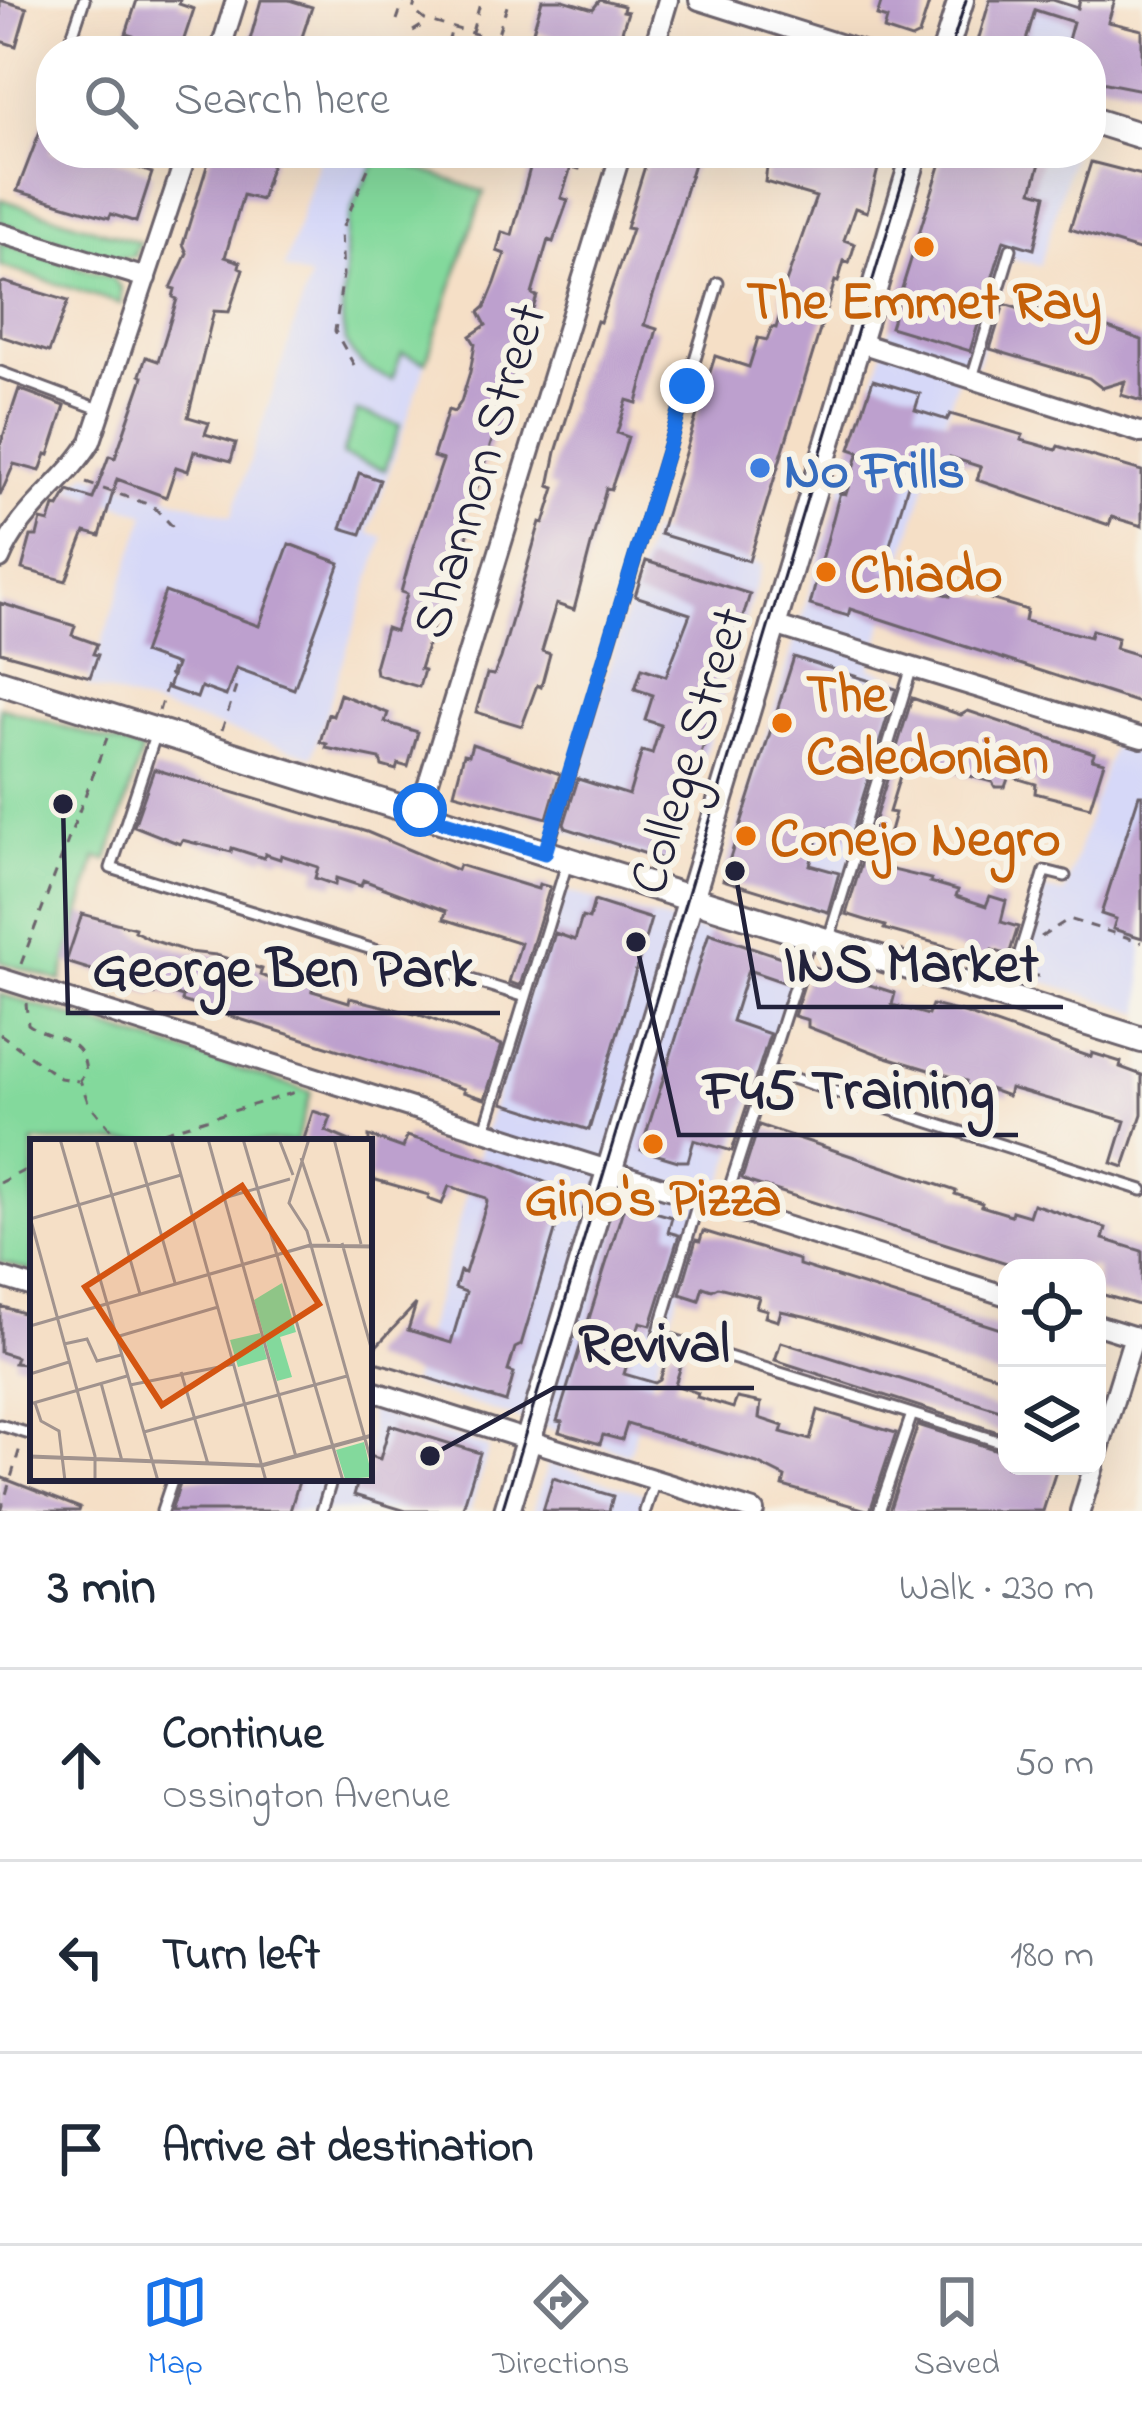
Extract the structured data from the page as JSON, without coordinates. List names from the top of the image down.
{
  "streets": {
    "main road": ["College Street"],
    "street": ["Shannon Street"]
  },
  "places": [
    "The Emmet Ray",
    "No Frills",
    "Chiado",
    "The Caledonian",
    "George Ben Park",
    "Conejo Negro",
    "INS Market",
    "F45 Training",
    "Gino's Pizza",
    "Revival"
  ],
  "page": {
    "search": "Search here",
    "heading": ["3 min", "Walk · 230 m"],
    "list": [
      ["Continue", "Ossington Avenue", "50 m"],
      ["Turn left", "180 m"],
      "Arrive at destination"
    ],
    "nav": ["Map", "Directions", "Saved"]
  }
}
